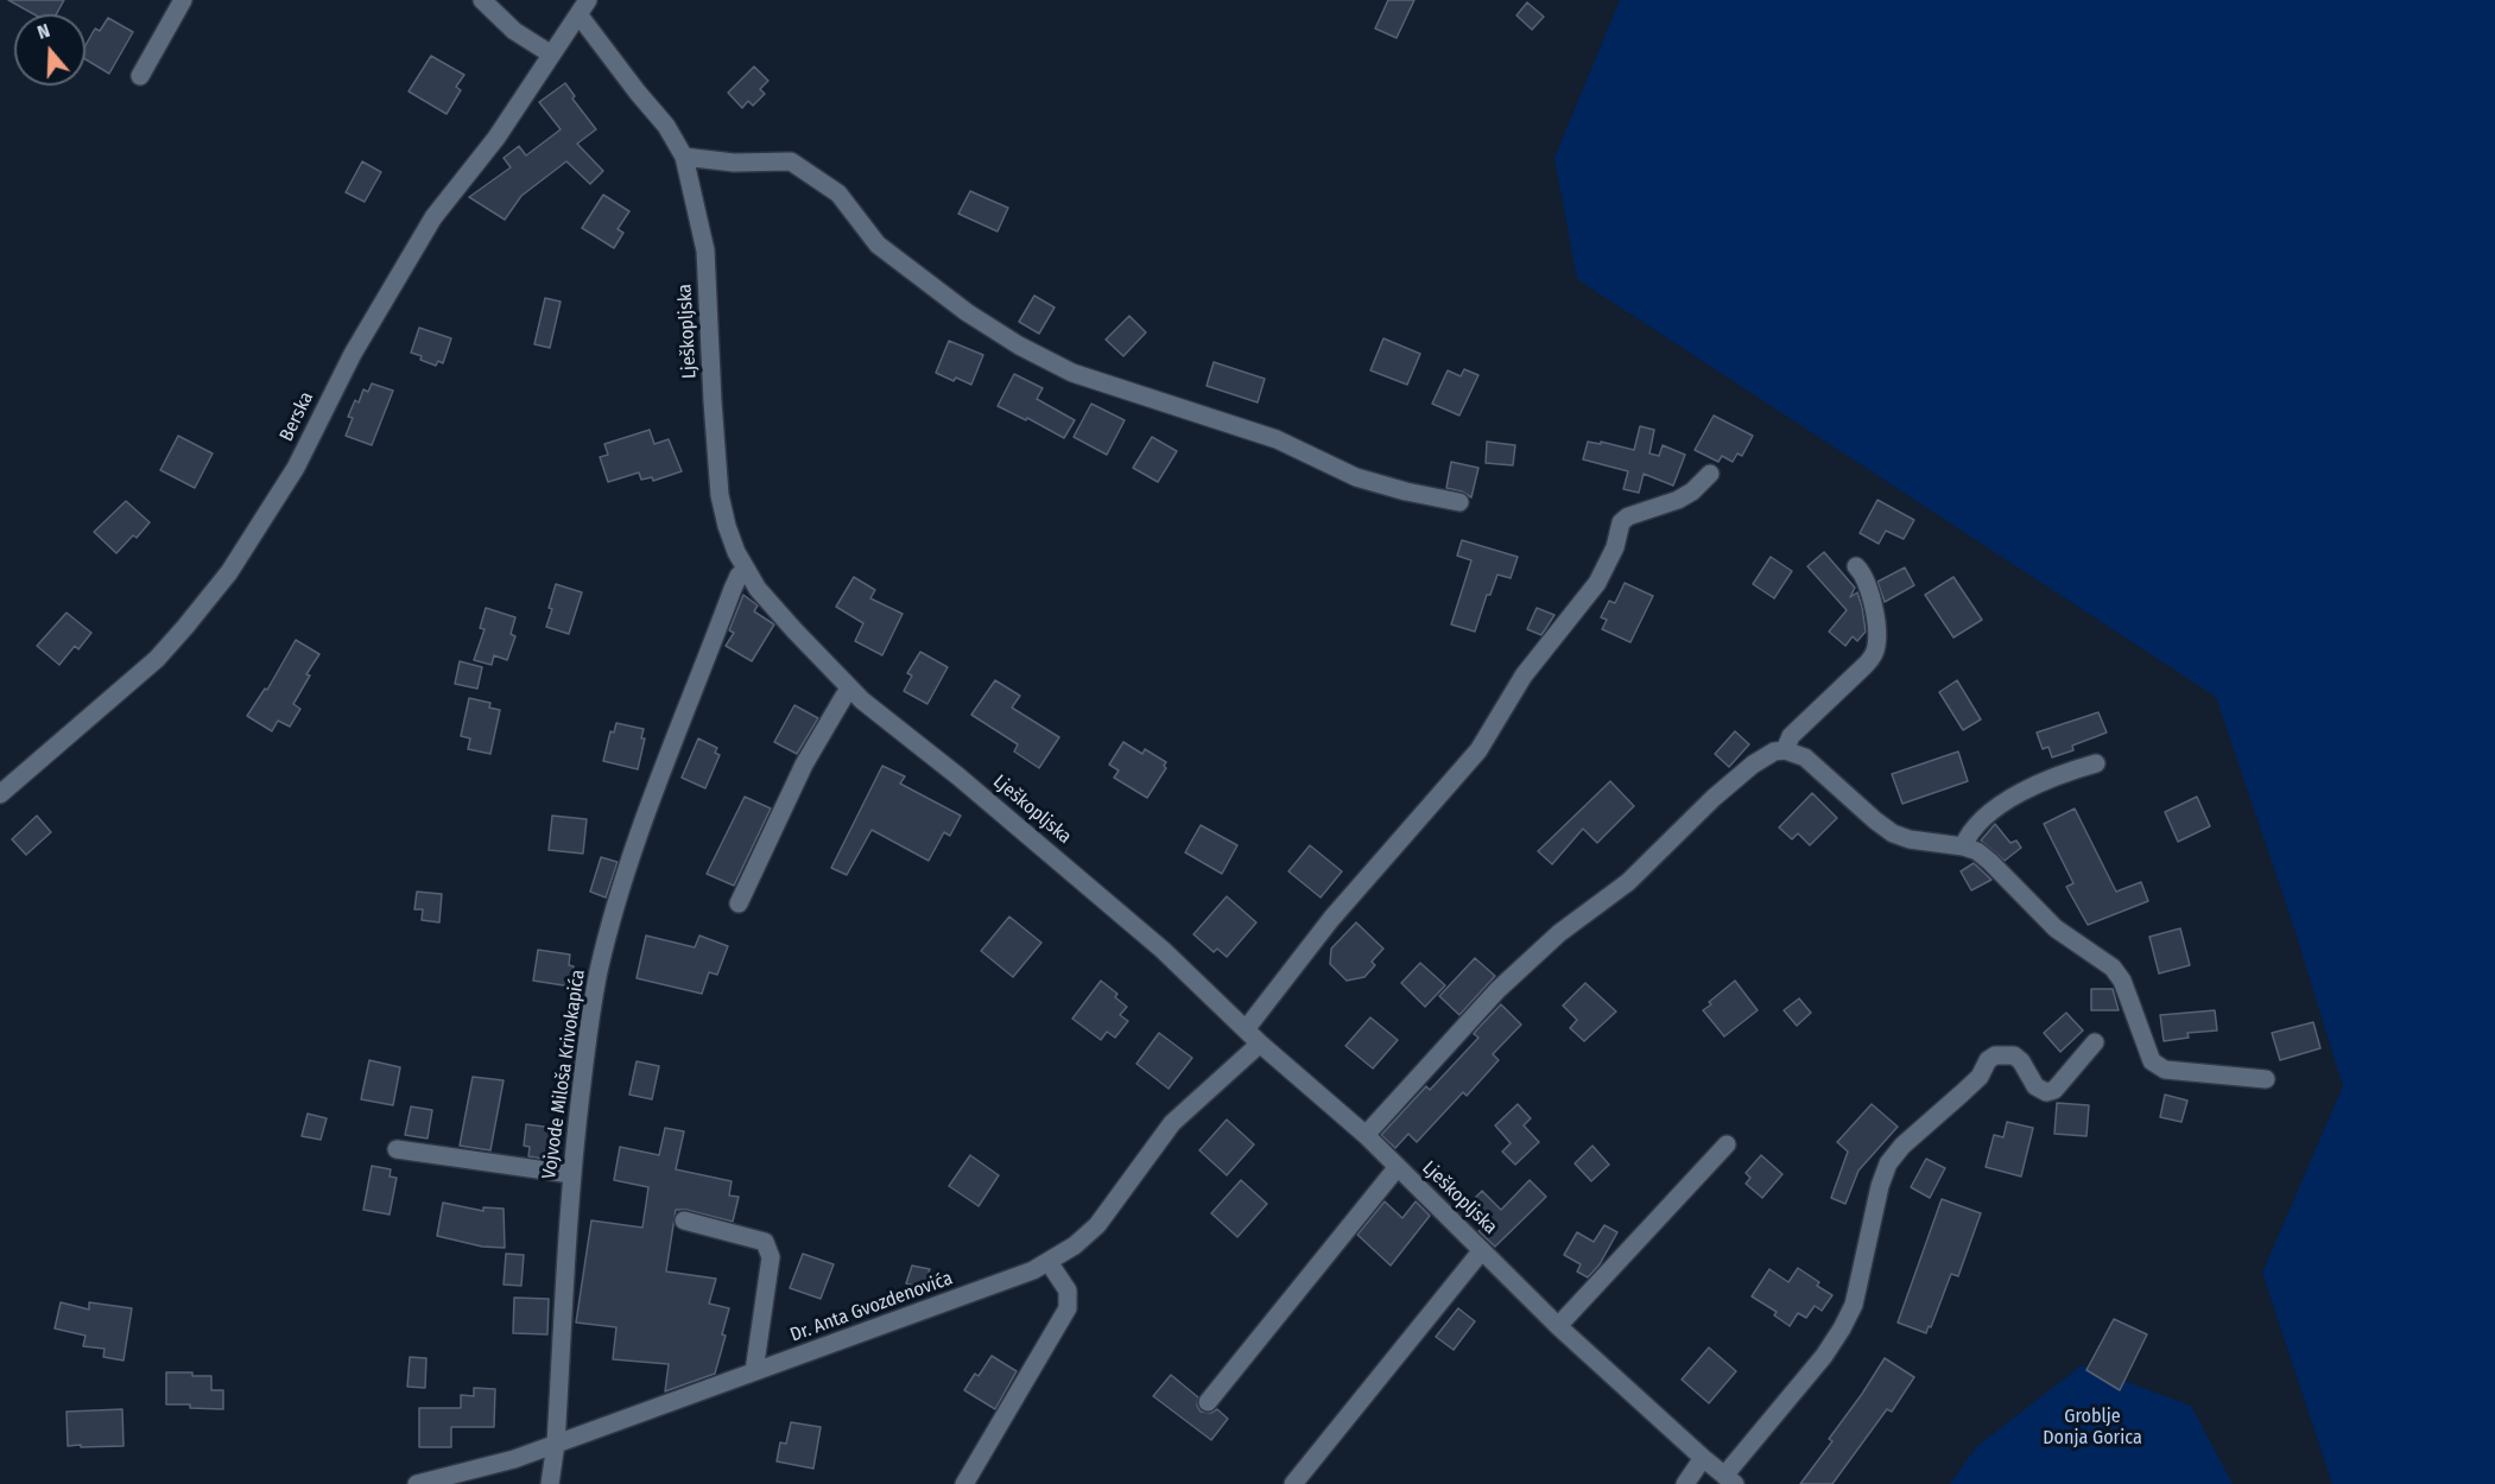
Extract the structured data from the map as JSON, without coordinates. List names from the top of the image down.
{
  "streets": {
    "street": [
      "Lješkopljska",
      "Berska",
      "Vojvode Miloša Krivokapića",
      "Dr. Anta Gvozdenovića"
    ]
  },
  "crossings": [
    ["Lješkopljska", "Berska"],
    ["Lješkopljska", "Vojvode Miloša Krivokapića"],
    ["Lješkopljska", "Dr. Anta Gvozdenovića"],
    ["Vojvode Miloša Krivokapića", "Dr. Anta Gvozdenovića"]
  ],
  "parks": ["Groblje Donja Gorica"],
  "north": "top"
}
